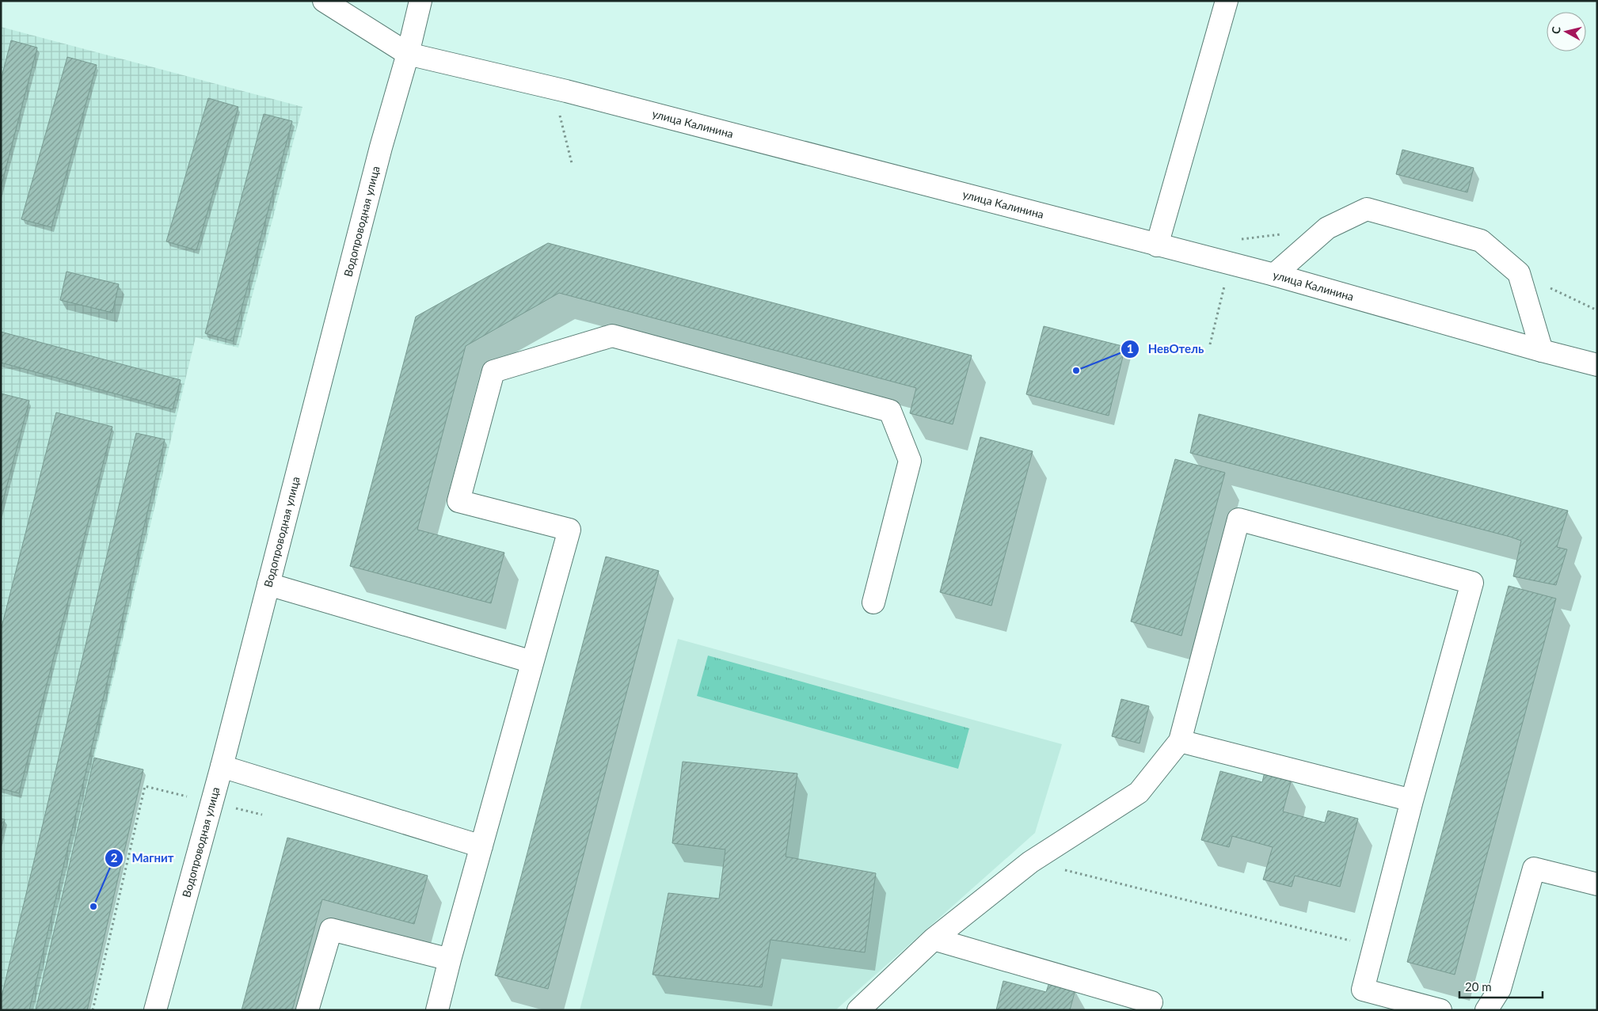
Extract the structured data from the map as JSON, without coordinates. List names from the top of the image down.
{
  "streets": {
    "main road": ["улица Калинина", "Водопроводная улица"]
  },
  "crossings": [
    ["улица Калинина", "Водопроводная улица"]
  ],
  "places": ["НевОтель", "Магнит"],
  "scale_bar": "20 m",
  "north": "left"
}
